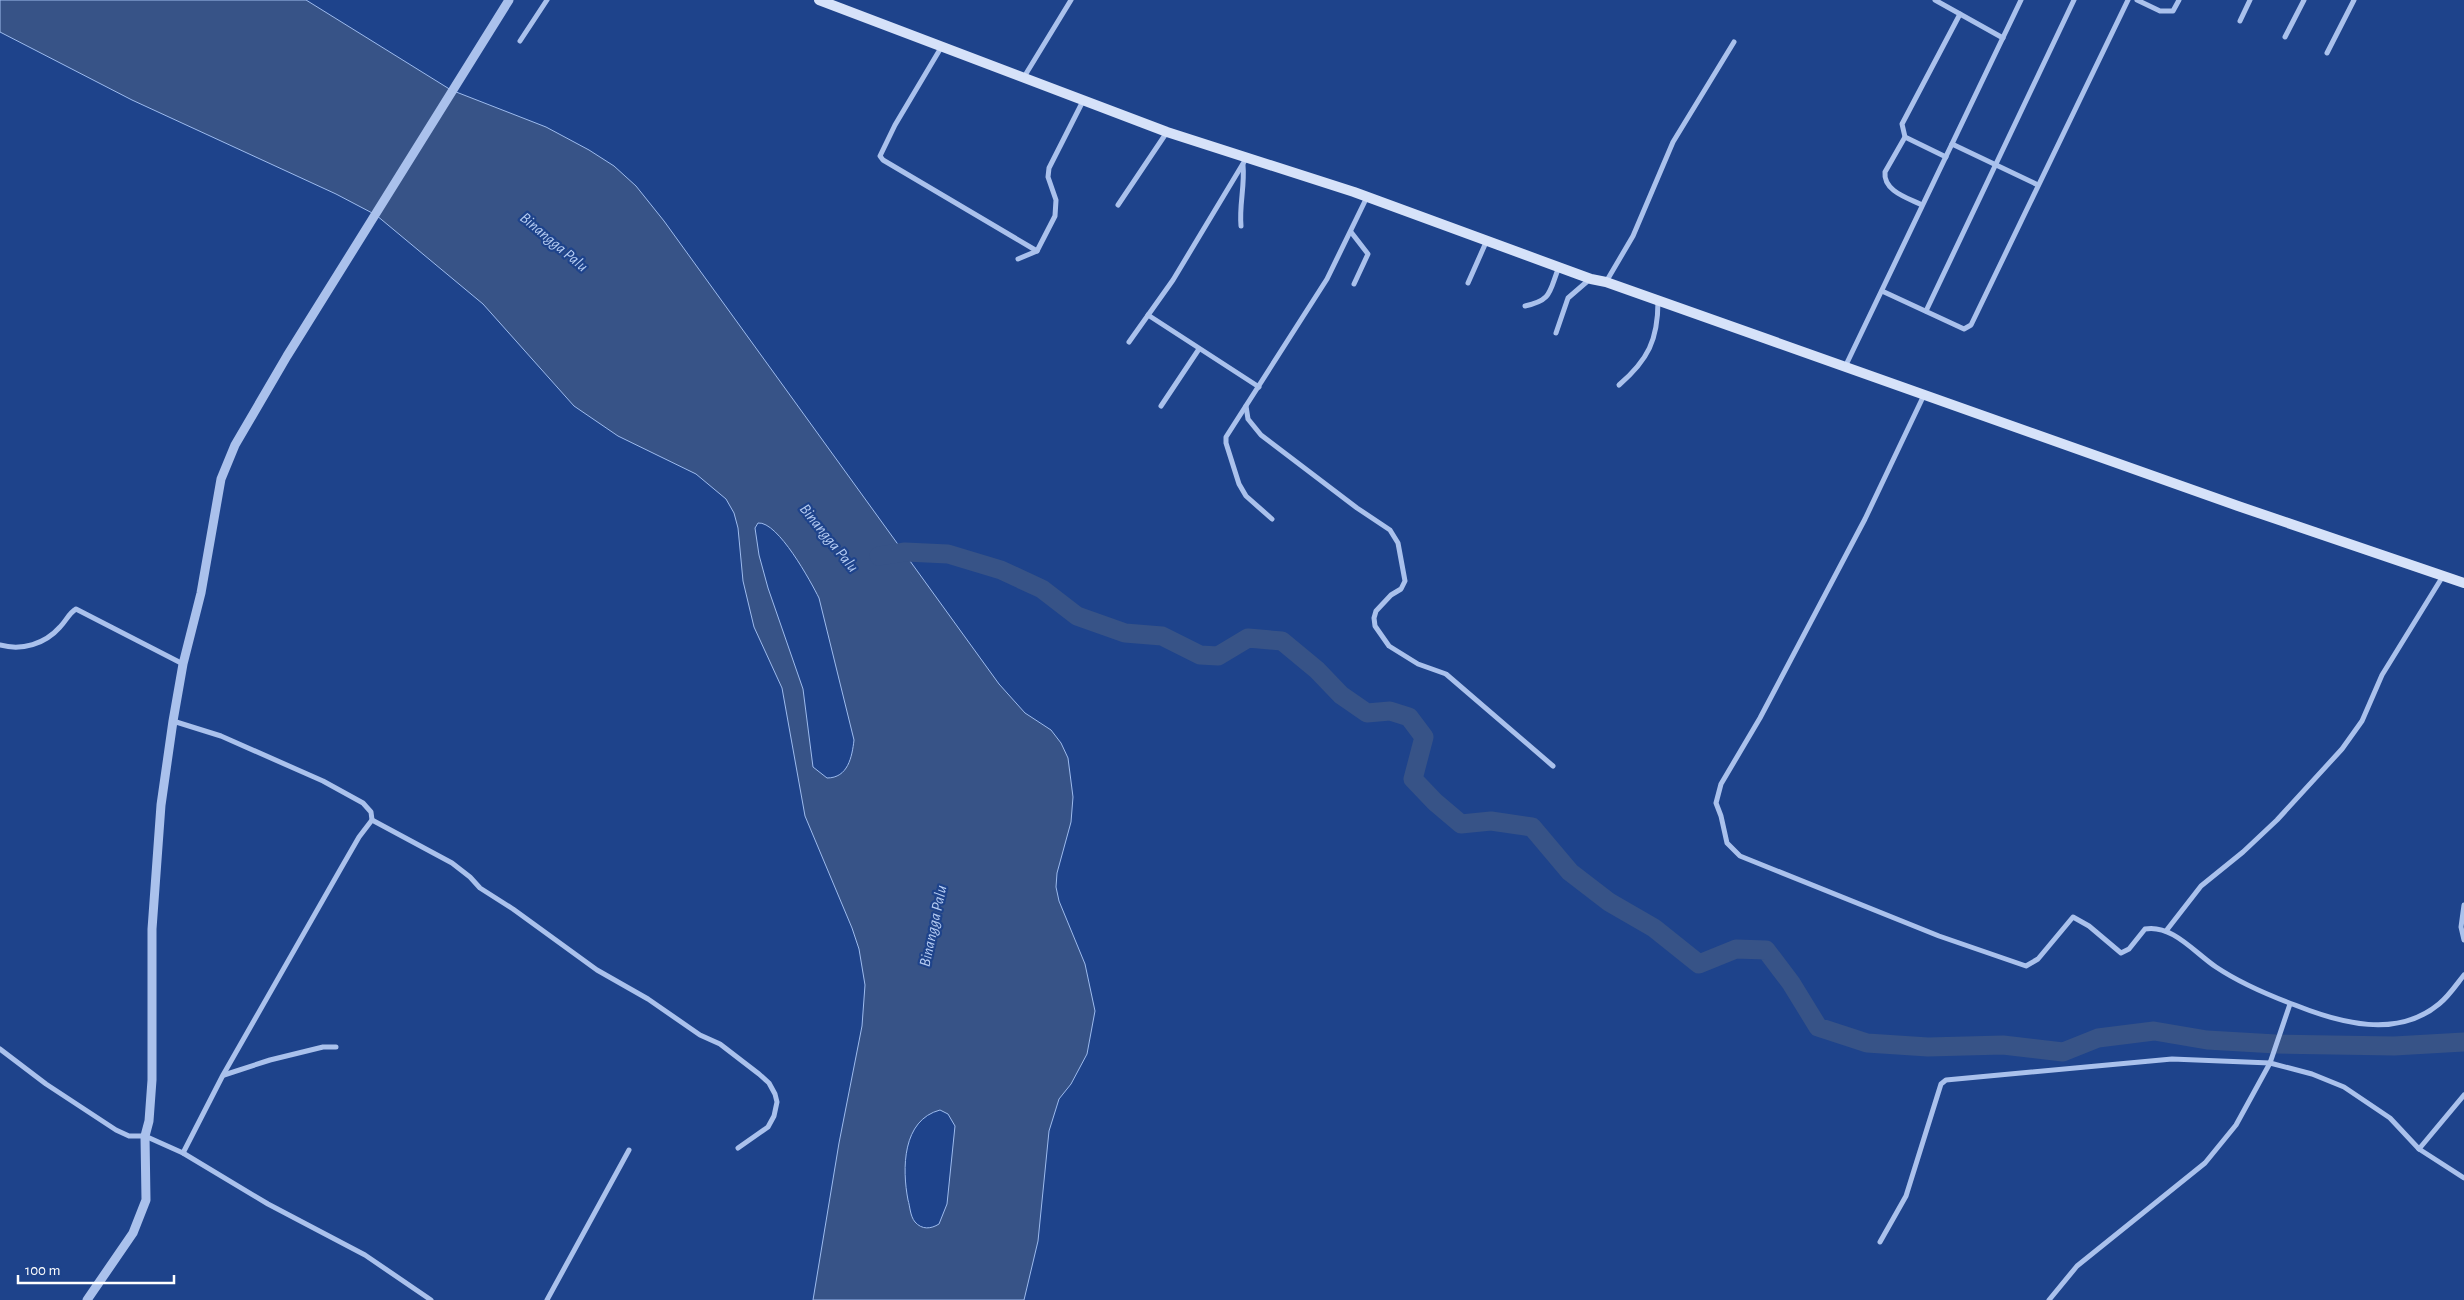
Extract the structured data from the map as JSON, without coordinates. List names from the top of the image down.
{
  "water": ["Binangga Palu"],
  "scale_bar": "100 m"
}
